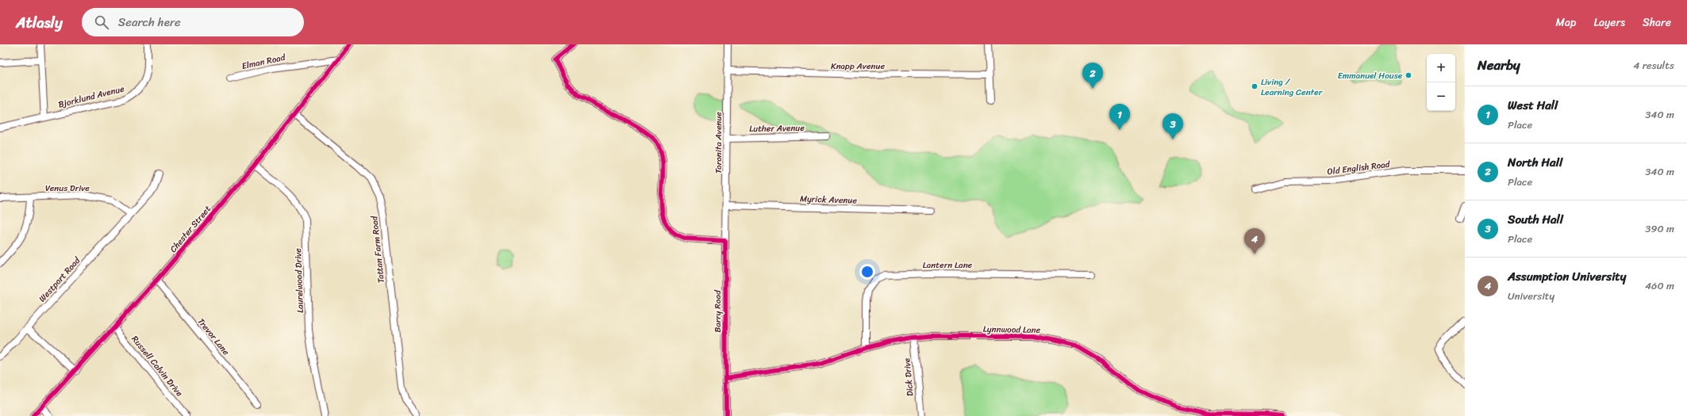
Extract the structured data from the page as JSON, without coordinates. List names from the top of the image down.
{
  "streets": {
    "street": [
      "Elman Road",
      "Knapp Avenue",
      "Bjorklund Avenue",
      "Luther Avenue",
      "Toronita Avenue",
      "Old English Road",
      "Venus Drive",
      "Myrick Avenue",
      "Chester Street",
      "Tattan Farm Road",
      "Lantern Lane",
      "Westport Road",
      "Laurelwood Drive",
      "Barry Road",
      "Lynnwood Lane",
      "Trevor Lane",
      "Russell Calvin Drive",
      "Dick Drive"
    ]
  },
  "crossings": [
    ["Elman Road", "Chester Street"],
    ["Knapp Avenue", "Toronita Avenue"],
    ["Luther Avenue", "Toronita Avenue"],
    ["Toronita Avenue", "Myrick Avenue"],
    ["Toronita Avenue", "Barry Road"],
    ["Venus Drive", "Westport Road"],
    ["Chester Street", "Tattan Farm Road"],
    ["Chester Street", "Laurelwood Drive"],
    ["Chester Street", "Trevor Lane"],
    ["Chester Street", "Russell Calvin Drive"],
    ["Lantern Lane", "Lynnwood Lane"],
    ["Barry Road", "Lynnwood Lane"],
    ["Lynnwood Lane", "Dick Drive"]
  ],
  "places": ["Emmanuel House", "Living / Learning Center"],
  "page": {
    "header": "Atlasly",
    "search": "Search here",
    "nav": ["Map", "Layers", "Share"],
    "heading": ["Nearby", "4 results"],
    "map_buttons": ["+", "−"],
    "pins": [
      "2",
      "1",
      "3",
      "4"
    ],
    "list": [
      {
        "mark": "1",
        "name": "West Hall",
        "note": "Place",
        "value": "340 m"
      },
      {
        "mark": "2",
        "name": "North Hall",
        "note": "Place",
        "value": "340 m"
      },
      {
        "mark": "3",
        "name": "South Hall",
        "note": "Place",
        "value": "390 m"
      },
      {
        "mark": "4",
        "name": "Assumption University",
        "note": "University",
        "value": "460 m"
      }
    ]
  }
}
